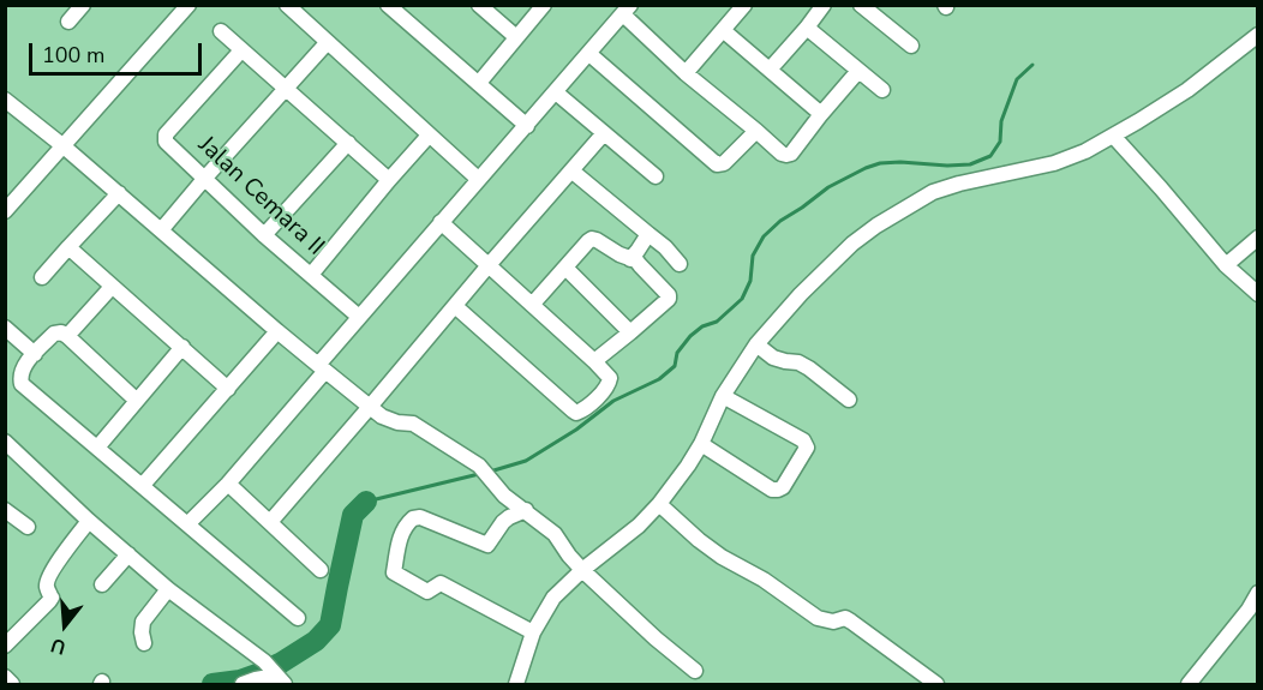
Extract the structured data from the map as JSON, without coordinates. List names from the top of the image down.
{
  "streets": {
    "street": ["Jalan Cemara II"]
  },
  "scale_bar": "100 m",
  "north": "bottom"
}
